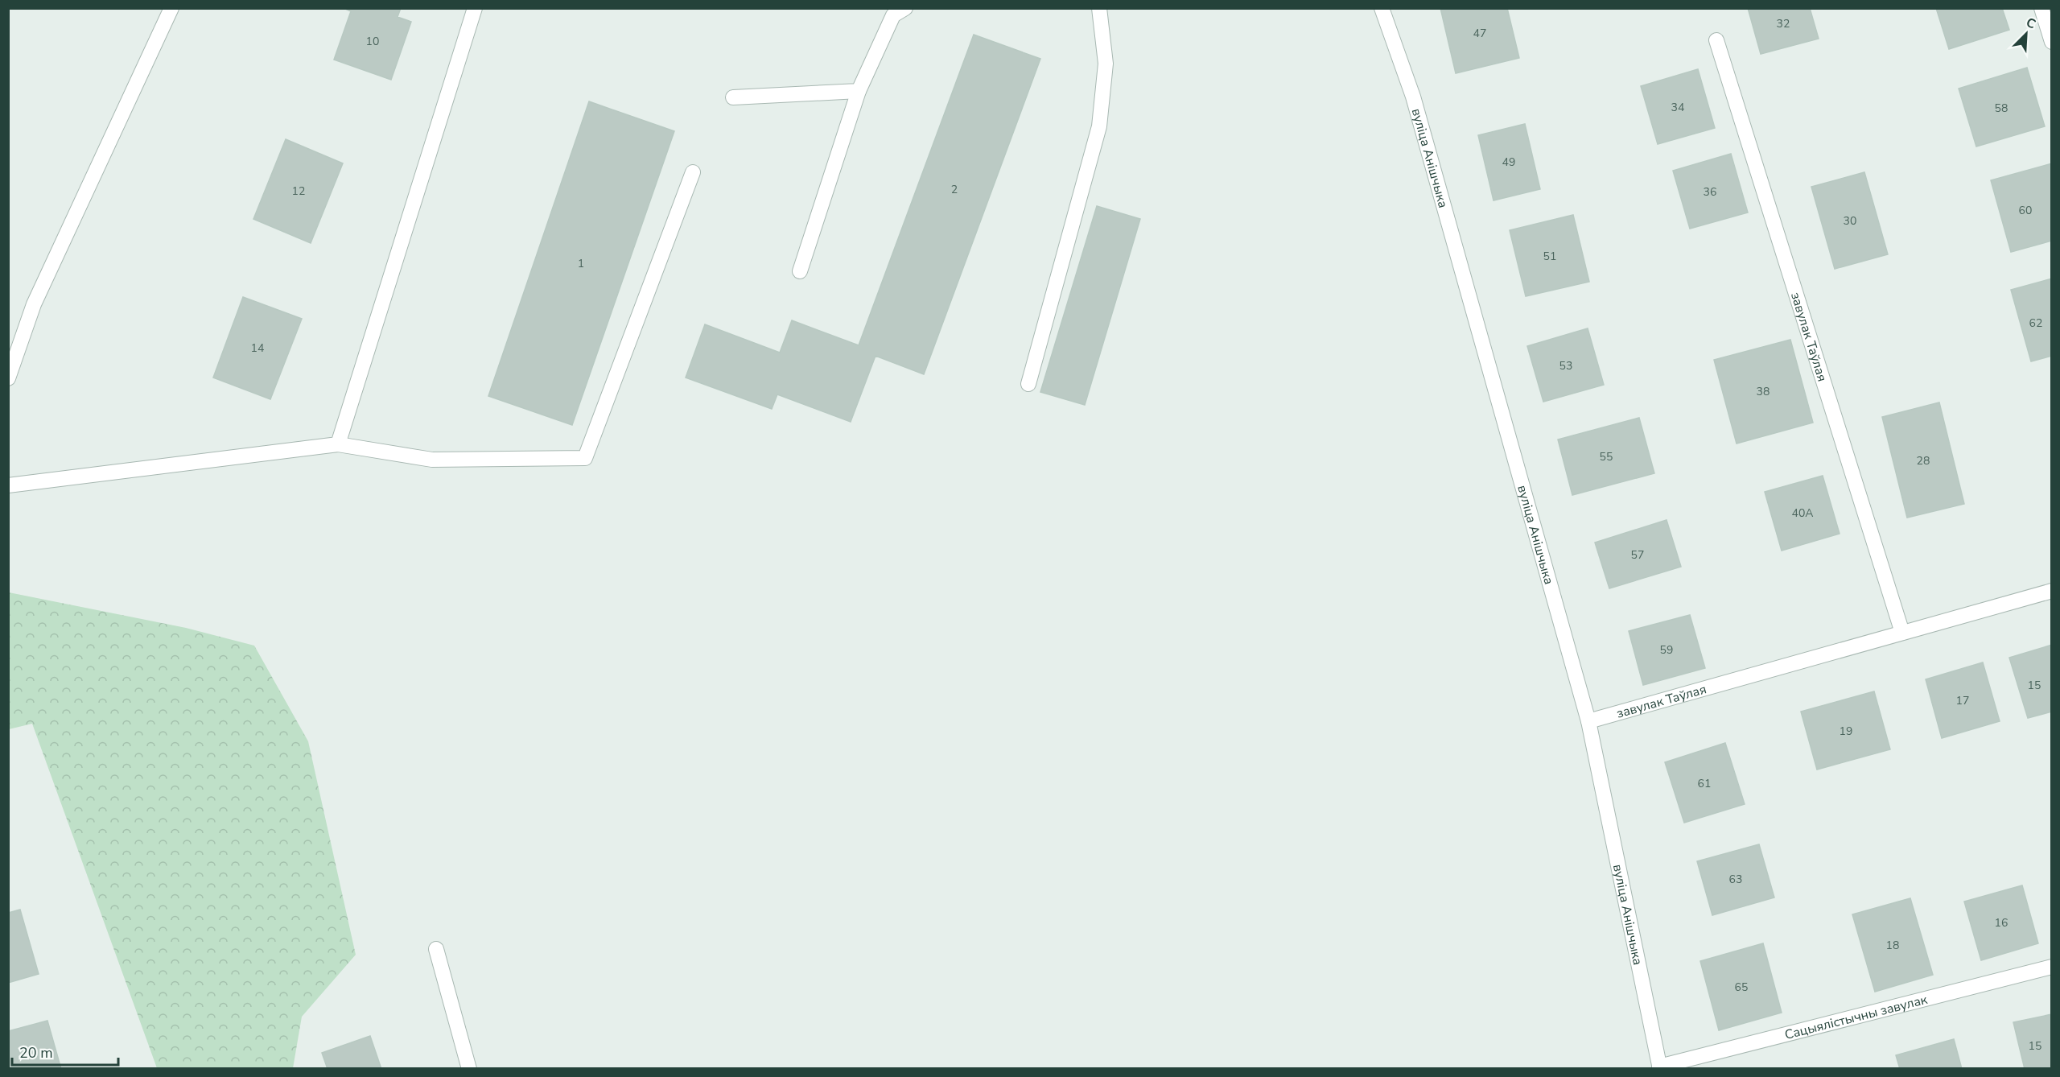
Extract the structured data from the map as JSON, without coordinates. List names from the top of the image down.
{
  "streets": {
    "street": ["вуліца Анішчыка", "завулак Таўлая", "Сацыялістычны завулак"]
  },
  "crossings": [
    ["вуліца Анішчыка", "завулак Таўлая"],
    ["вуліца Анішчыка", "Сацыялістычны завулак"]
  ],
  "house_numbers": [
    "32",
    "47",
    "10",
    "34",
    "58",
    "49",
    "2",
    "12",
    "36",
    "60",
    "30",
    "51",
    "1",
    "62",
    "14",
    "53",
    "38",
    "55",
    "28",
    "40А",
    "57",
    "59",
    "15",
    "17",
    "19",
    "61",
    "63",
    "16",
    "18",
    "65",
    "15"
  ],
  "scale_bar": "20 m",
  "north": "top right"
}
